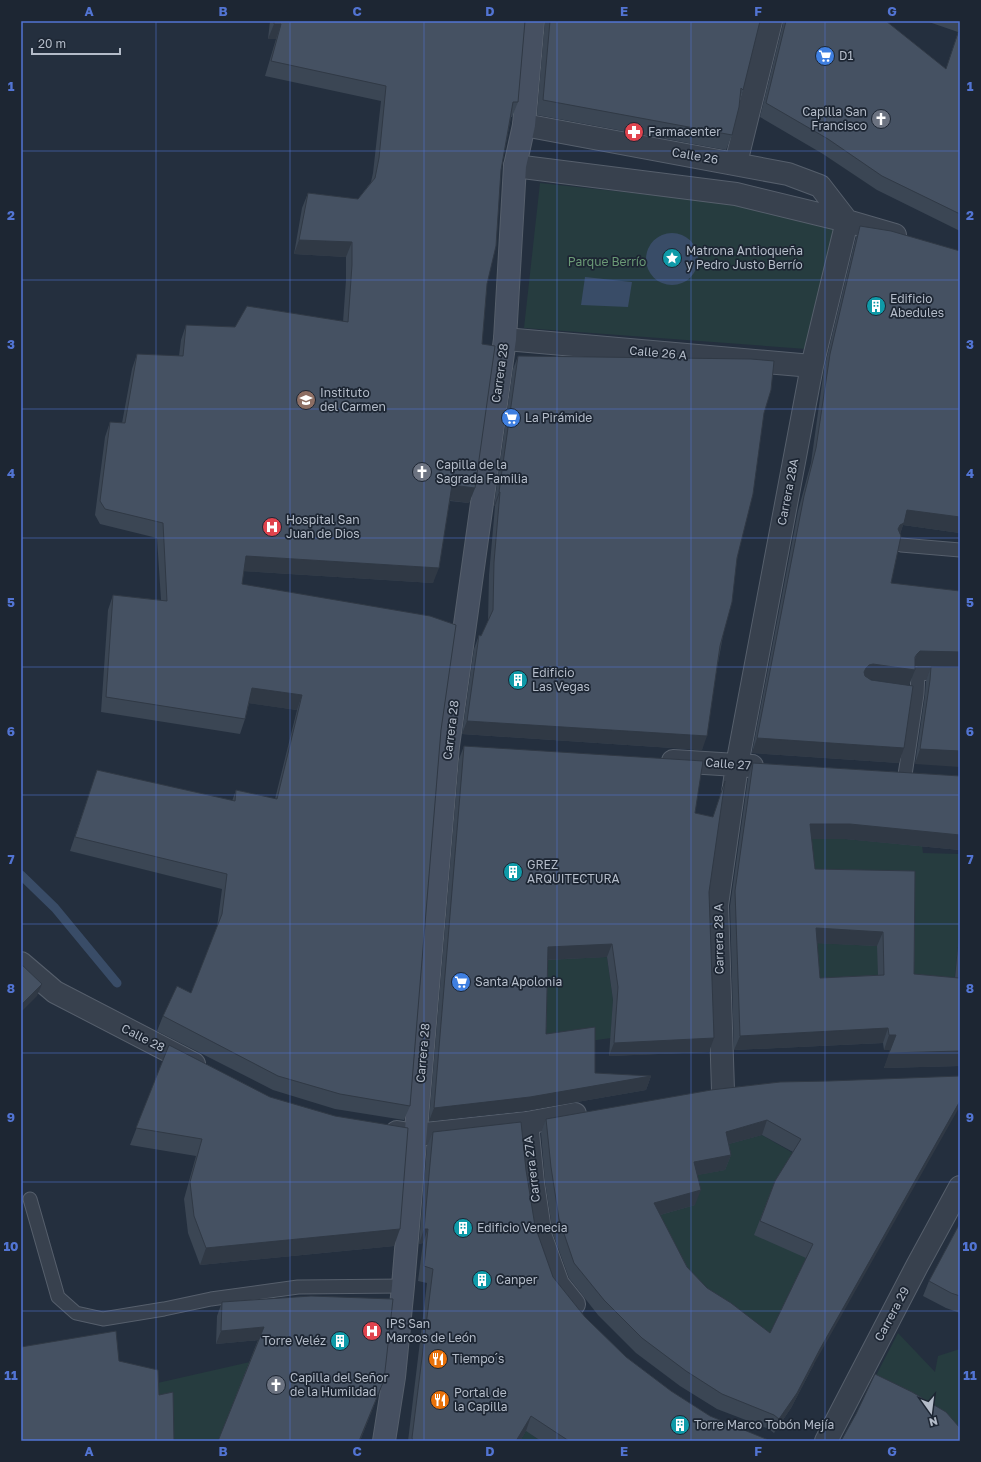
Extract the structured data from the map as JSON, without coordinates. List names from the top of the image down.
{
  "streets": {
    "main road": ["Carrera 28"],
    "street": [
      "Calle 26",
      "Calle 26 A",
      "Carrera 28A",
      "Calle 27",
      "Carrera 28 A",
      "Calle 28",
      "Carrera 27A",
      "Carrera 29"
    ]
  },
  "crossings": [
    ["Calle 26", "Carrera 28"],
    ["Calle 26", "Carrera 28A"],
    ["Calle 26 A", "Carrera 28"],
    ["Calle 26 A", "Carrera 28A"],
    ["Carrera 28A", "Calle 27"],
    ["Carrera 28A", "Carrera 28 A"],
    ["Calle 27", "Carrera 28 A"]
  ],
  "parks": ["Parque Berrío"],
  "places": {
    "supermarket": ["D1", "La Pirámide", "Santa Apolonia"],
    "church": ["Capilla San Francisco", "Capilla de la Sagrada Familia", "Capilla del Señor de la Humildad"],
    "pharmacy": ["Farmacenter"],
    "place": ["Matrona Antioqueña y Pedro Justo Berrío"],
    "building": [
      "Edificio Abedules",
      "Edificio Las Vegas",
      "GREZ ARQUITECTURA",
      "Edificio Venecia",
      "Canper",
      "Torre Veléz",
      "Torre Marco Tobón Mejía"
    ],
    "school or university": ["Instituto del Carmen"],
    "hospital": ["Hospital San Juan de Dios", "IPS San Marcos de León"],
    "restaurant": ["Tiempo´s", "Portal de la Capilla"]
  },
  "scale_bar": "20 m",
  "north": "bottom",
  "grid": {
    "columns": [
      "A",
      "B",
      "C",
      "D",
      "E",
      "F",
      "G"
    ],
    "rows": [
      "1",
      "2",
      "3",
      "4",
      "5",
      "6",
      "7",
      "8",
      "9",
      "10",
      "11"
    ]
  }
}
